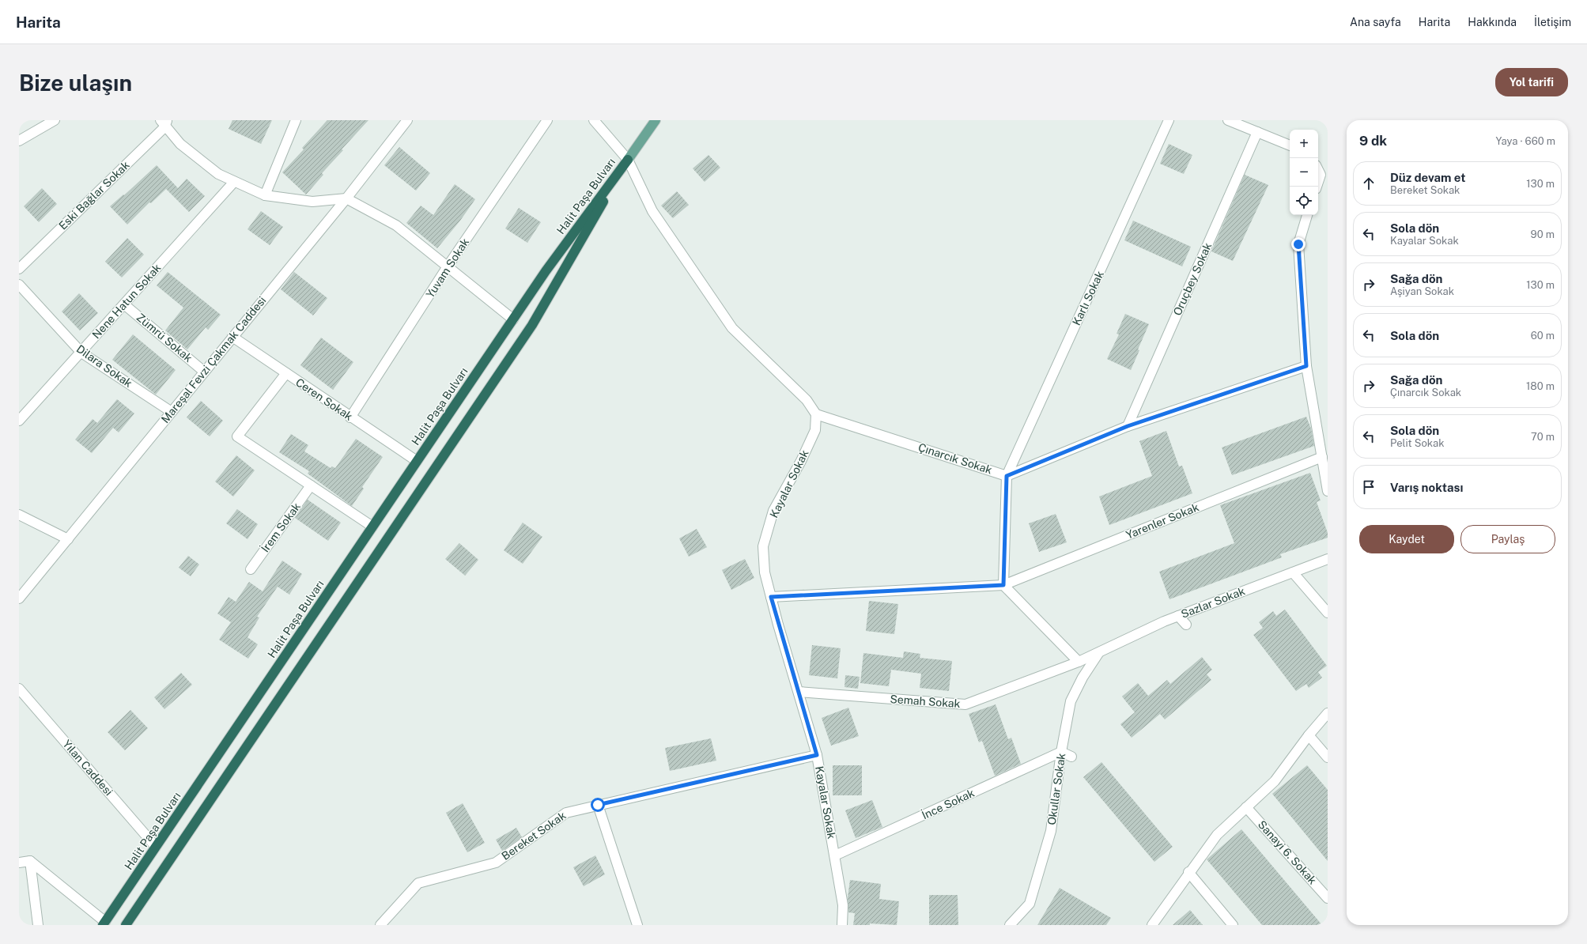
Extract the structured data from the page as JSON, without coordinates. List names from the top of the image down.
{
  "streets": {
    "highway": ["Halit Paşa Bulvarı"],
    "street": [
      "Eski Bağlar Sokak",
      "Yuvam Sokak",
      "Oruçbey Sokak",
      "Karlı Sokak",
      "Nene Hatun Sokak",
      "Zümrü Sokak",
      "Mareşal Fevzi Çakmak Caddesi",
      "Dilara Sokak",
      "Ceren Sokak",
      "Çınarcık Sokak",
      "Kayalar Sokak",
      "Yarenler Sokak",
      "İrem Sokak",
      "Sazlar Sokak",
      "Semah Sokak",
      "Yılan Caddesi",
      "Okullar Sokak",
      "İnce Sokak",
      "Bereket Sokak",
      "Sanayi 6. Sokak"
    ]
  },
  "crossings": [
    ["Halit Paşa Bulvarı", "Ceren Sokak"],
    ["Halit Paşa Bulvarı", "Yılan Caddesi"],
    ["Yuvam Sokak", "Ceren Sokak"],
    ["Oruçbey Sokak", "Çınarcık Sokak"],
    ["Karlı Sokak", "Çınarcık Sokak"],
    ["Nene Hatun Sokak", "Zümrü Sokak"],
    ["Nene Hatun Sokak", "Dilara Sokak"],
    ["Zümrü Sokak", "Mareşal Fevzi Çakmak Caddesi"],
    ["Mareşal Fevzi Çakmak Caddesi", "Dilara Sokak"],
    ["Mareşal Fevzi Çakmak Caddesi", "Ceren Sokak"],
    ["Çınarcık Sokak", "Kayalar Sokak"],
    ["Kayalar Sokak", "Yarenler Sokak"],
    ["Kayalar Sokak", "Semah Sokak"],
    ["Kayalar Sokak", "İnce Sokak"],
    ["Kayalar Sokak", "Bereket Sokak"],
    ["Sazlar Sokak", "Semah Sokak"],
    ["Sazlar Sokak", "Okullar Sokak"],
    ["Semah Sokak", "Okullar Sokak"],
    ["Okullar Sokak", "İnce Sokak"]
  ],
  "page": {
    "header": "Harita",
    "nav": [
      "Ana sayfa",
      "Harita",
      "Hakkında",
      "İletişim"
    ],
    "buttons": [
      "Yol tarifi",
      ["Kaydet", "Paylaş"]
    ],
    "title": "Bize ulaşın",
    "heading": ["9 dk", "Yaya · 660 m"],
    "map_buttons": ["+", "−"],
    "list": [
      ["Düz devam et", "Bereket Sokak", "130 m"],
      ["Sola dön", "Kayalar Sokak", "90 m"],
      ["Sağa dön", "Aşiyan Sokak", "130 m"],
      ["Sola dön", "60 m"],
      ["Sağa dön", "Çınarcık Sokak", "180 m"],
      ["Sola dön", "Pelit Sokak", "70 m"],
      "Varış noktası"
    ]
  }
}
